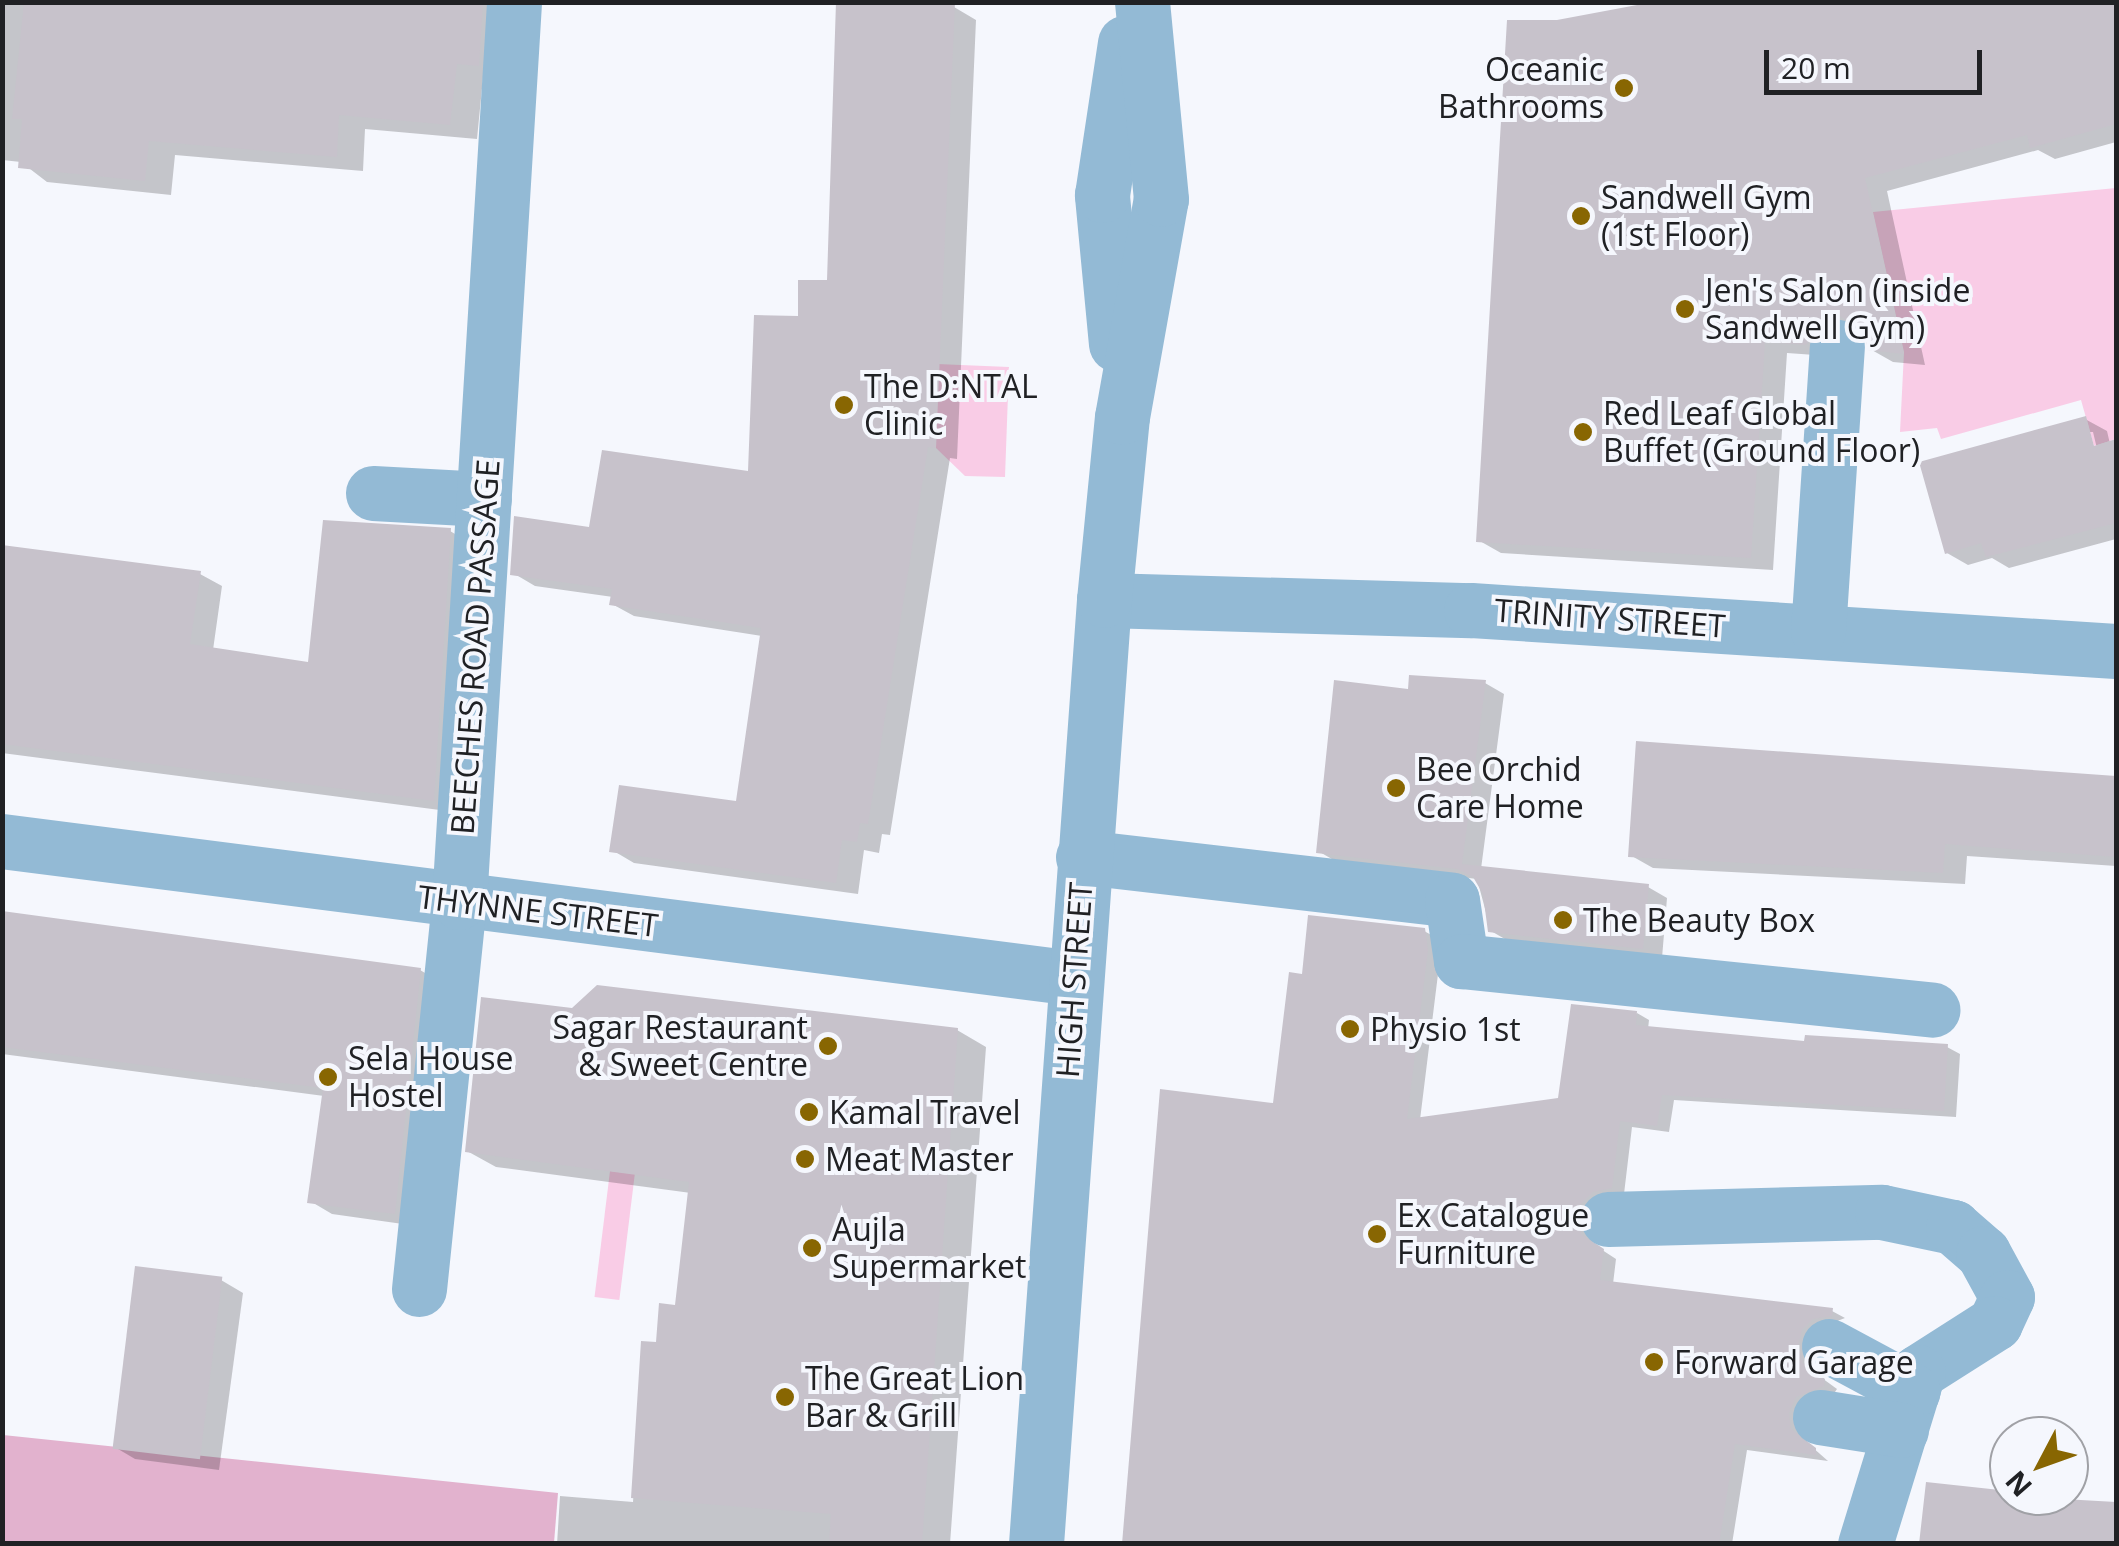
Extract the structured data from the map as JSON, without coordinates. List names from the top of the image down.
{
  "streets": {
    "street": [
      "TRINITY STREET",
      "BEECHES ROAD PASSAGE",
      "THYNNE STREET",
      "HIGH STREET"
    ]
  },
  "crossings": [
    ["TRINITY STREET", "HIGH STREET"],
    ["BEECHES ROAD PASSAGE", "THYNNE STREET"],
    ["THYNNE STREET", "HIGH STREET"]
  ],
  "places": [
    "Oceanic Bathrooms",
    "Sandwell Gym (1st Floor)",
    "Jen's Salon (inside Sandwell Gym)",
    "The D:NTAL Clinic",
    "Red Leaf Global Buffet (Ground Floor)",
    "Bee Orchid Care Home",
    "The Beauty Box",
    "Physio 1st",
    "Sagar Restaurant & Sweet Centre",
    "Sela House Hostel",
    "Kamal Travel",
    "Meat Master",
    "Ex Catalogue Furniture",
    "Aujla Supermarket",
    "Forward Garage",
    "The Great Lion Bar & Grill"
  ],
  "scale_bar": "20 m",
  "north": "bottom left"
}
